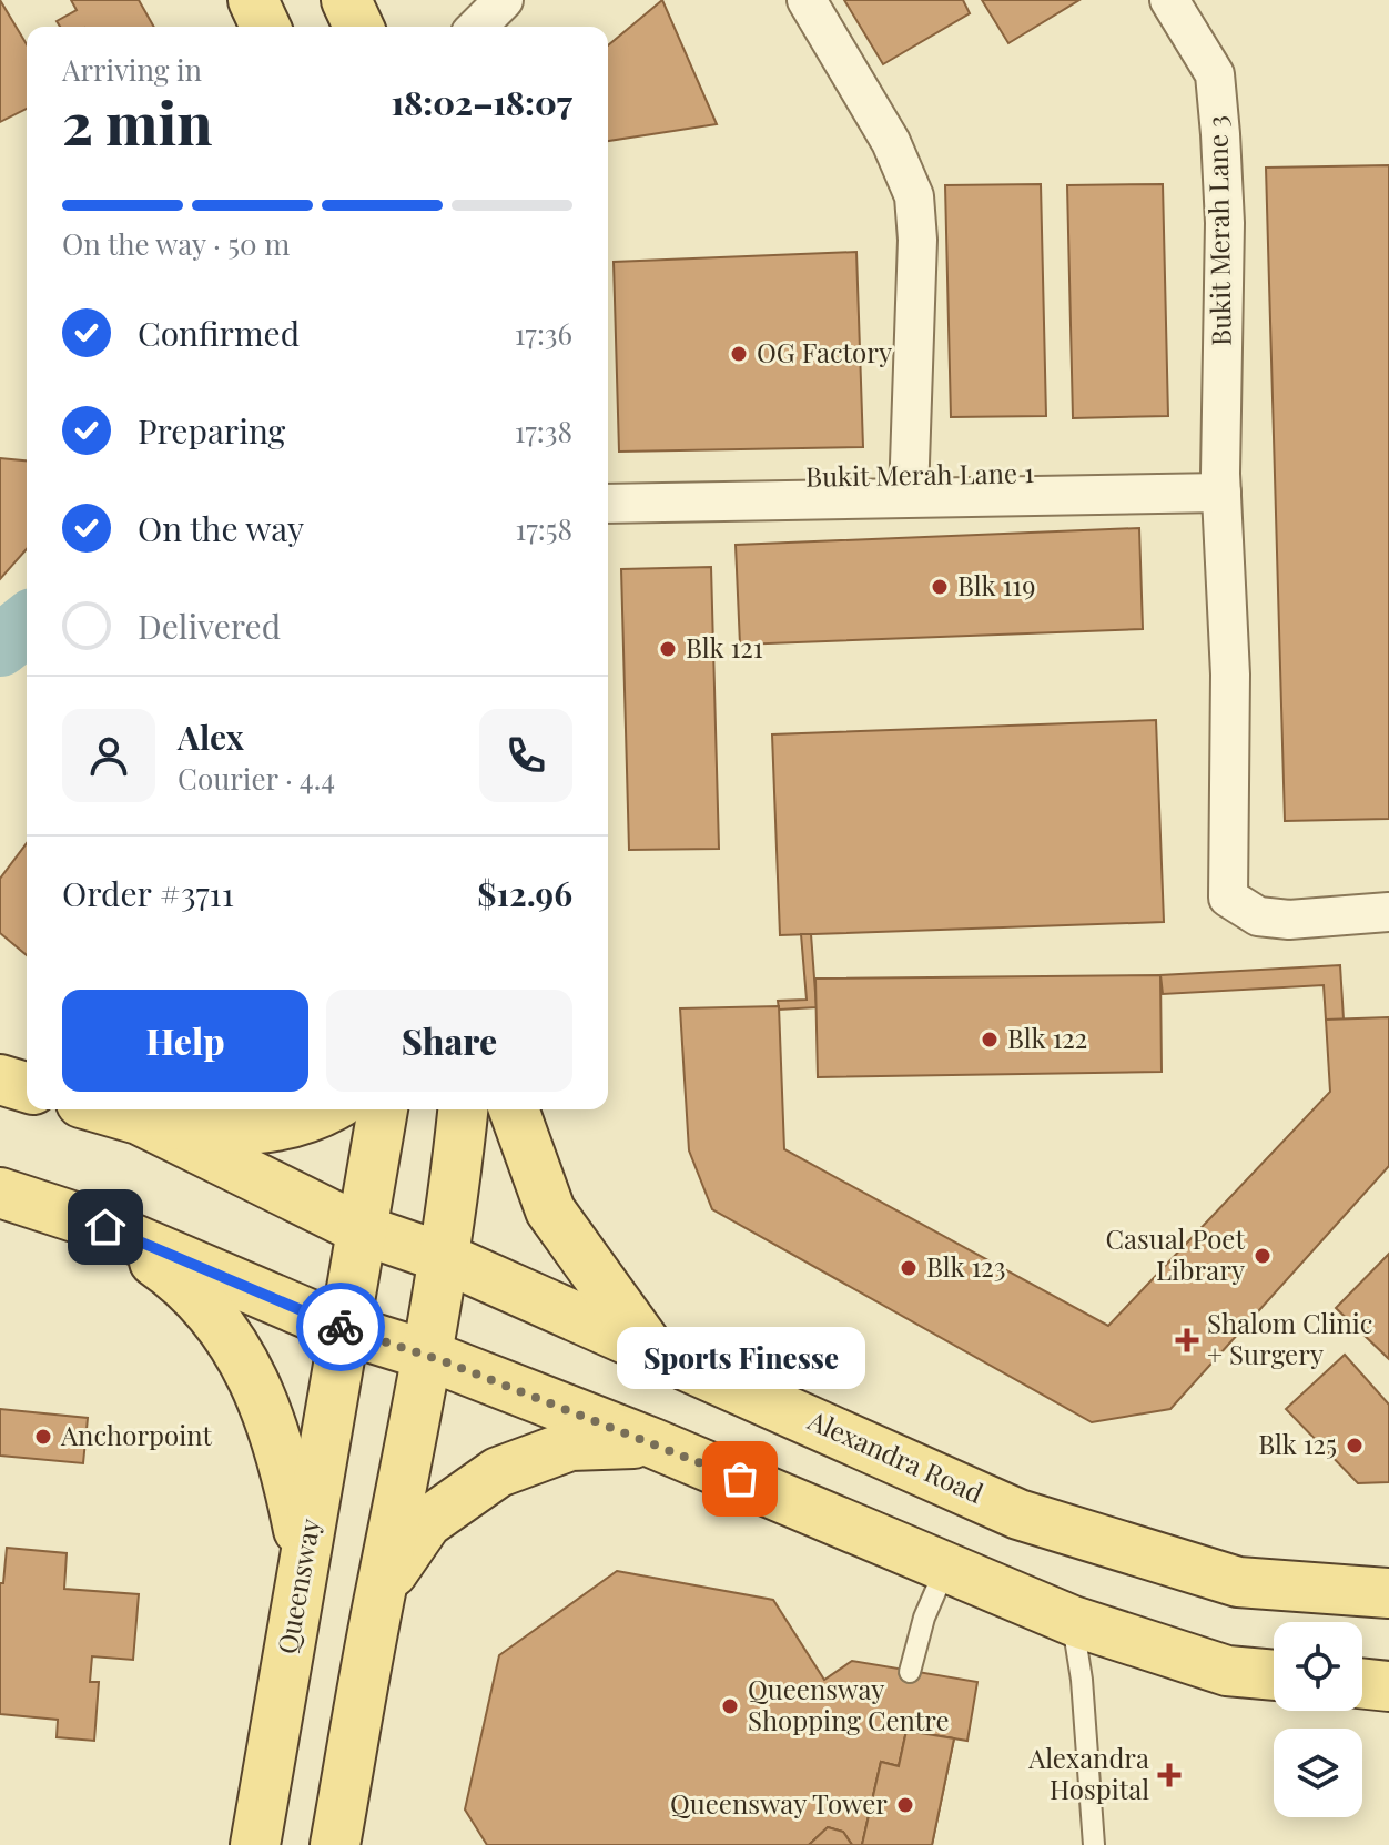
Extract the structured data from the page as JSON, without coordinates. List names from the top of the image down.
{
  "streets": {
    "main road": ["Alexandra Road", "Queensway"],
    "street": ["Bukit Merah Lane 3", "Bukit Merah Lane 1"]
  },
  "crossings": [
    ["Bukit Merah Lane 3", "Bukit Merah Lane 1"],
    ["Alexandra Road", "Queensway"]
  ],
  "places": {
    "other": [
      "OG Factory",
      "Blk 119",
      "Blk 121",
      "Blk 122",
      "Casual Poet Library",
      "Blk 123",
      "Anchorpoint",
      "Blk 125",
      "Sports Finesse",
      "Queensway Shopping Centre",
      "Queensway Tower"
    ],
    "health": ["Shalom Clinic + Surgery", "Alexandra Hospital"]
  },
  "page": {
    "heading": ["2 min", "Arriving in", "18:02–18:07"],
    "panel": [
      "Alex",
      "Courier · 4.4",
      "Order #3711",
      "$12.96"
    ],
    "bar": "On the way · 50 m",
    "list": [
      ["Confirmed", "17:36"],
      ["Preparing", "17:38"],
      ["On the way", "17:58"],
      "Delivered"
    ],
    "buttons": ["Help", "Share"],
    "bubble": "Sports Finesse"
  }
}
